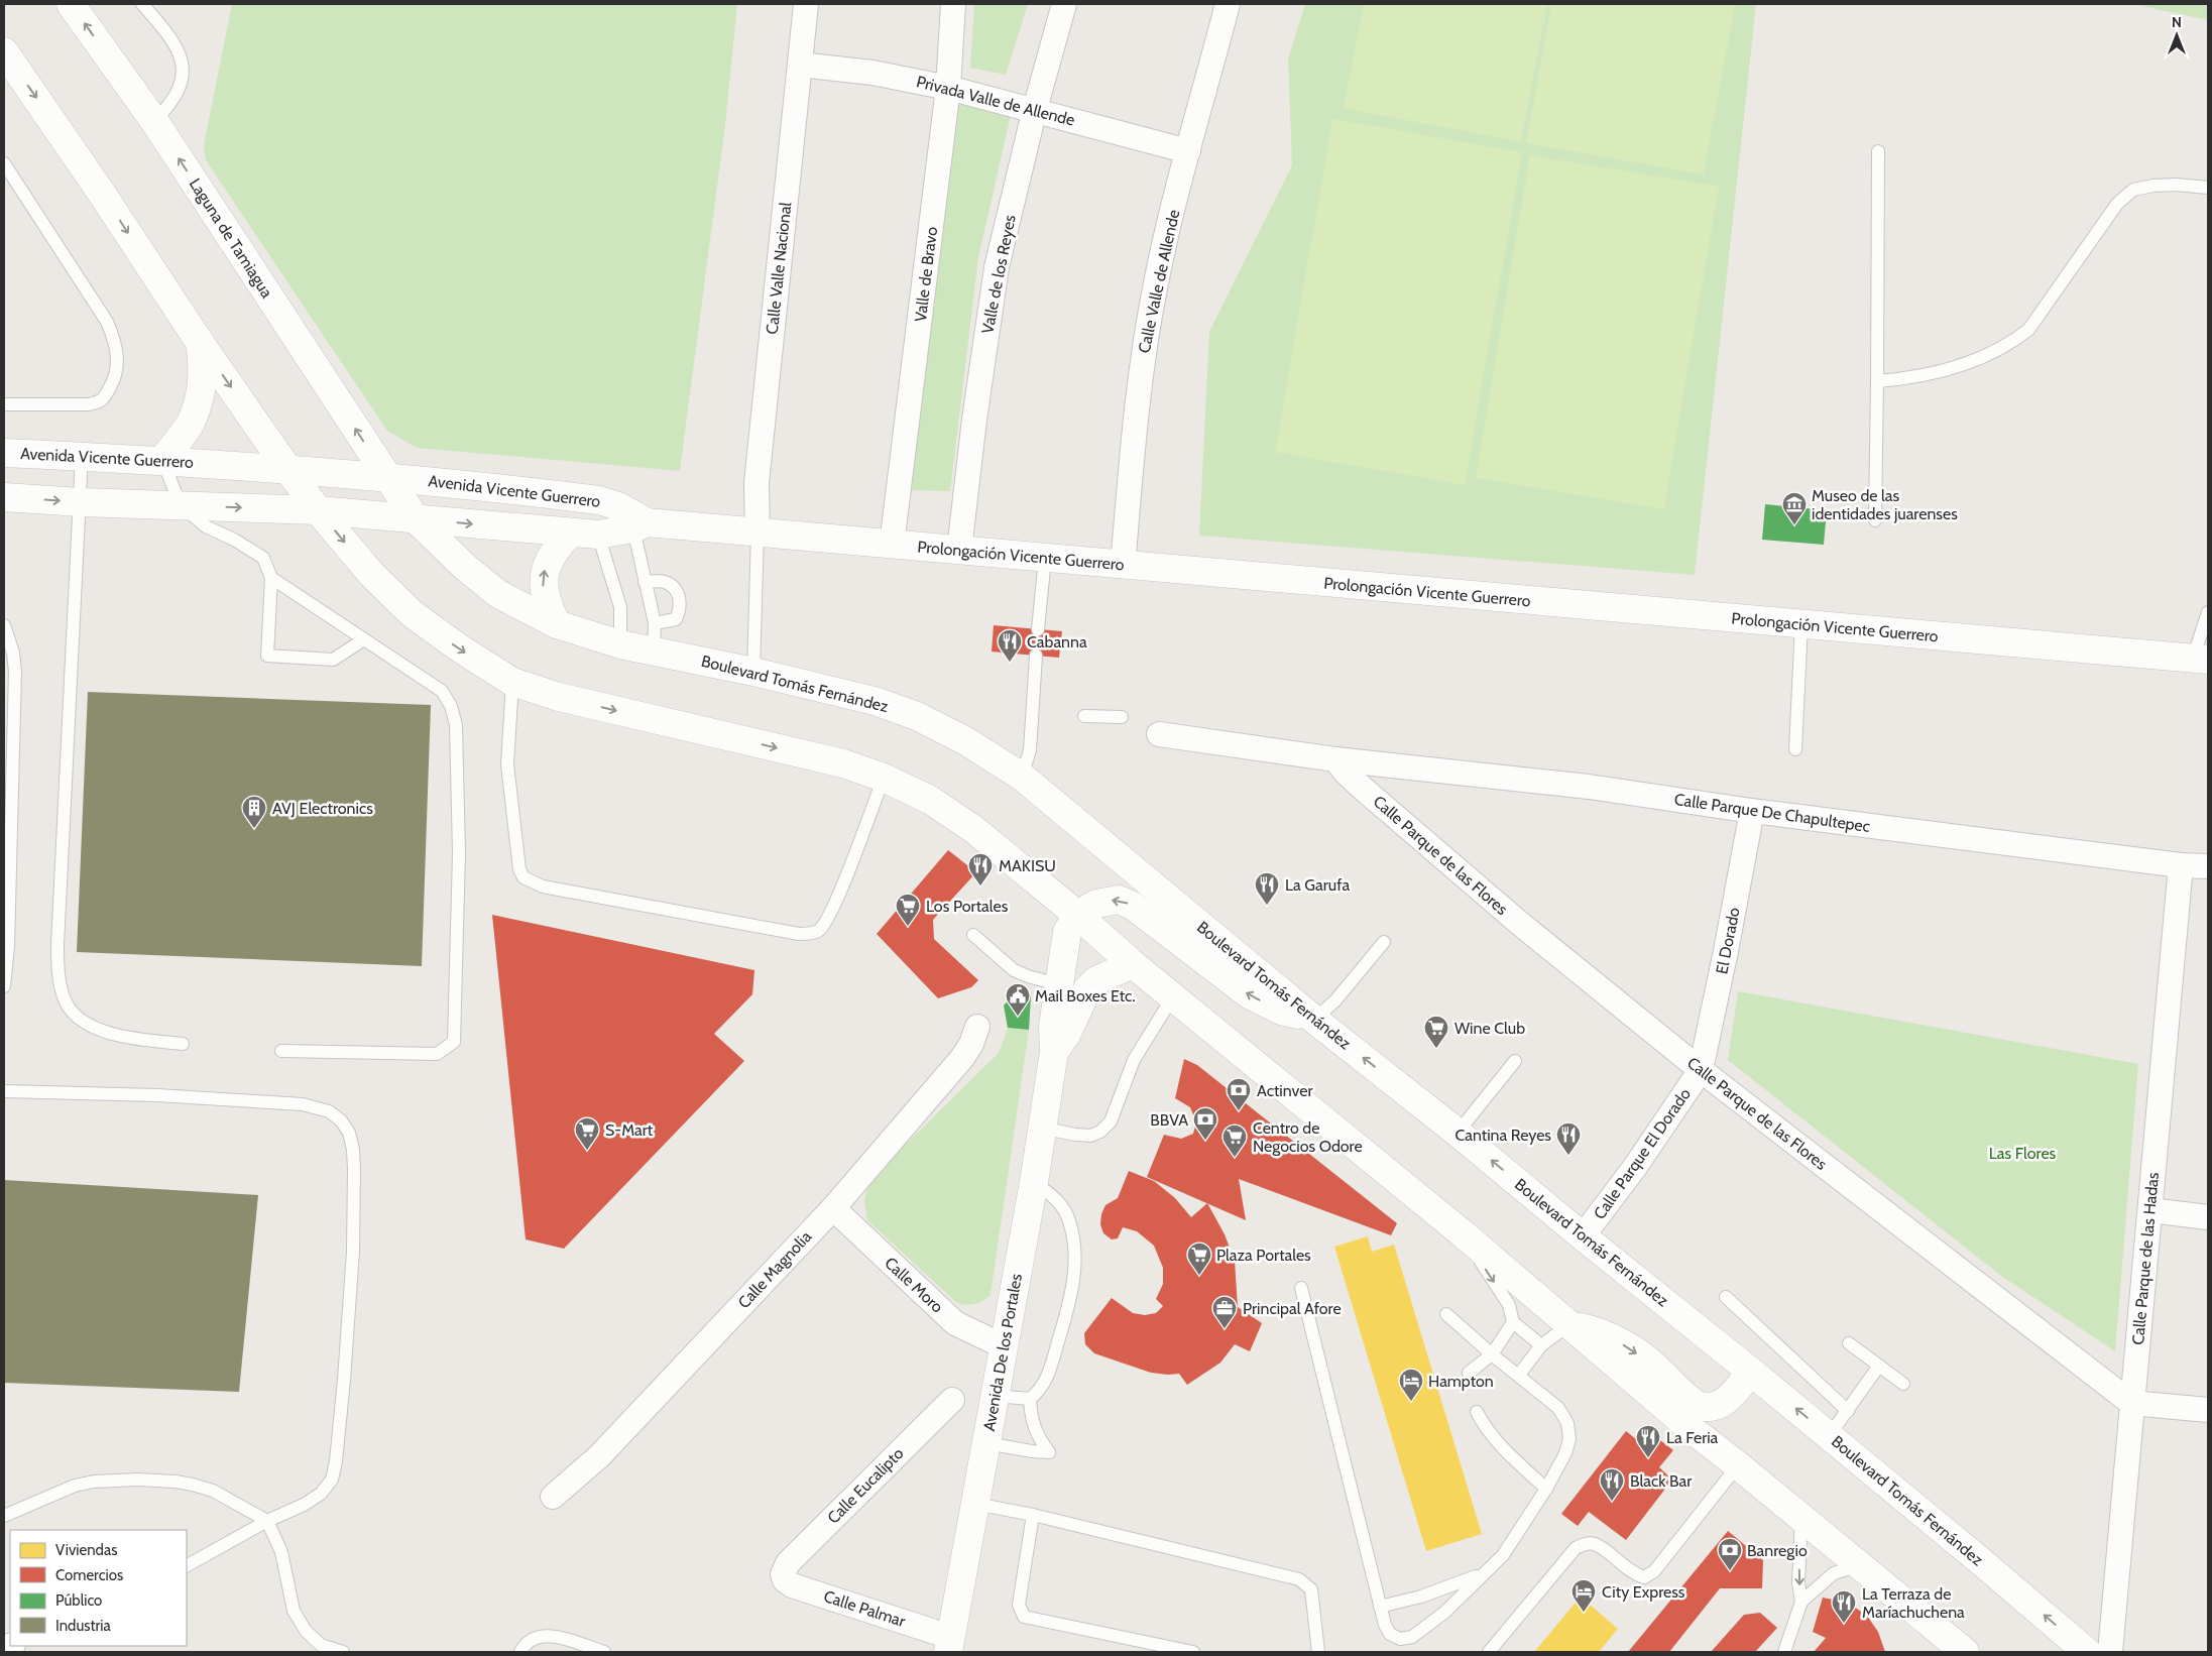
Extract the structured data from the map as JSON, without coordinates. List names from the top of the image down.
{
  "streets": {
    "main road": [
      "Laguna de Tamiagua",
      "Avenida Vicente Guerrero",
      "Prolongación Vicente Guerrero",
      "Boulevard Tomás Fernández",
      "Avenida De los Portales"
    ],
    "street": [
      "Privada Valle de Allende",
      "Calle Valle Nacional",
      "Valle de Bravo",
      "Valle de los Reyes",
      "Calle Valle de Allende",
      "Calle Parque De Chapultepec",
      "Calle Parque de las Flores",
      "El Dorado",
      "Calle Parque El Dorado",
      "Calle Parque de las Hadas",
      "Calle Magnolia",
      "Calle Moro",
      "Calle Eucalipto",
      "Calle Palmar"
    ]
  },
  "crossings": [
    ["Privada Valle de Allende", "Calle Valle Nacional"],
    ["Privada Valle de Allende", "Valle de Bravo"],
    ["Privada Valle de Allende", "Valle de los Reyes"],
    ["Privada Valle de Allende", "Calle Valle de Allende"],
    ["Laguna de Tamiagua", "Avenida Vicente Guerrero"],
    ["Laguna de Tamiagua", "Boulevard Tomás Fernández"],
    ["Calle Valle Nacional", "Prolongación Vicente Guerrero"],
    ["Valle de Bravo", "Prolongación Vicente Guerrero"],
    ["Valle de los Reyes", "Prolongación Vicente Guerrero"],
    ["Calle Valle de Allende", "Prolongación Vicente Guerrero"],
    ["Avenida Vicente Guerrero", "Prolongación Vicente Guerrero"],
    ["Avenida Vicente Guerrero", "Boulevard Tomás Fernández"],
    ["Boulevard Tomás Fernández", "Calle Parque El Dorado"],
    ["Calle Parque De Chapultepec", "Calle Parque de las Flores"],
    ["Calle Parque De Chapultepec", "El Dorado"],
    ["Calle Parque De Chapultepec", "Calle Parque de las Hadas"],
    ["Calle Parque de las Flores", "El Dorado"],
    ["Calle Parque de las Flores", "Calle Parque El Dorado"],
    ["Calle Parque de las Flores", "Calle Parque de las Hadas"],
    ["El Dorado", "Calle Parque El Dorado"],
    ["Calle Magnolia", "Calle Moro"],
    ["Calle Moro", "Avenida De los Portales"],
    ["Avenida De los Portales", "Calle Palmar"],
    ["Calle Eucalipto", "Calle Palmar"]
  ],
  "parks": ["Las Flores"],
  "places": {
    "museum": ["Museo de las identidades juarenses"],
    "restaurant": [
      "Cabanna",
      "MAKISU",
      "La Garufa",
      "Cantina Reyes",
      "La Feria",
      "Black Bar",
      "La Terraza de Maríachuchena"
    ],
    "building": ["AVJ Electronics"],
    "supermarket": [
      "Los Portales",
      "Wine Club",
      "S-Mart",
      "Centro de Negocios Odore",
      "Plaza Portales"
    ],
    "public building": ["Mail Boxes Etc."],
    "bank": ["Actinver", "BBVA", "Banregio"],
    "office": ["Principal Afore"],
    "hotel": ["Hampton", "City Express"]
  },
  "legend": [
    "Viviendas",
    "Comercios",
    "Público",
    "Industria"
  ],
  "north": "top"
}
